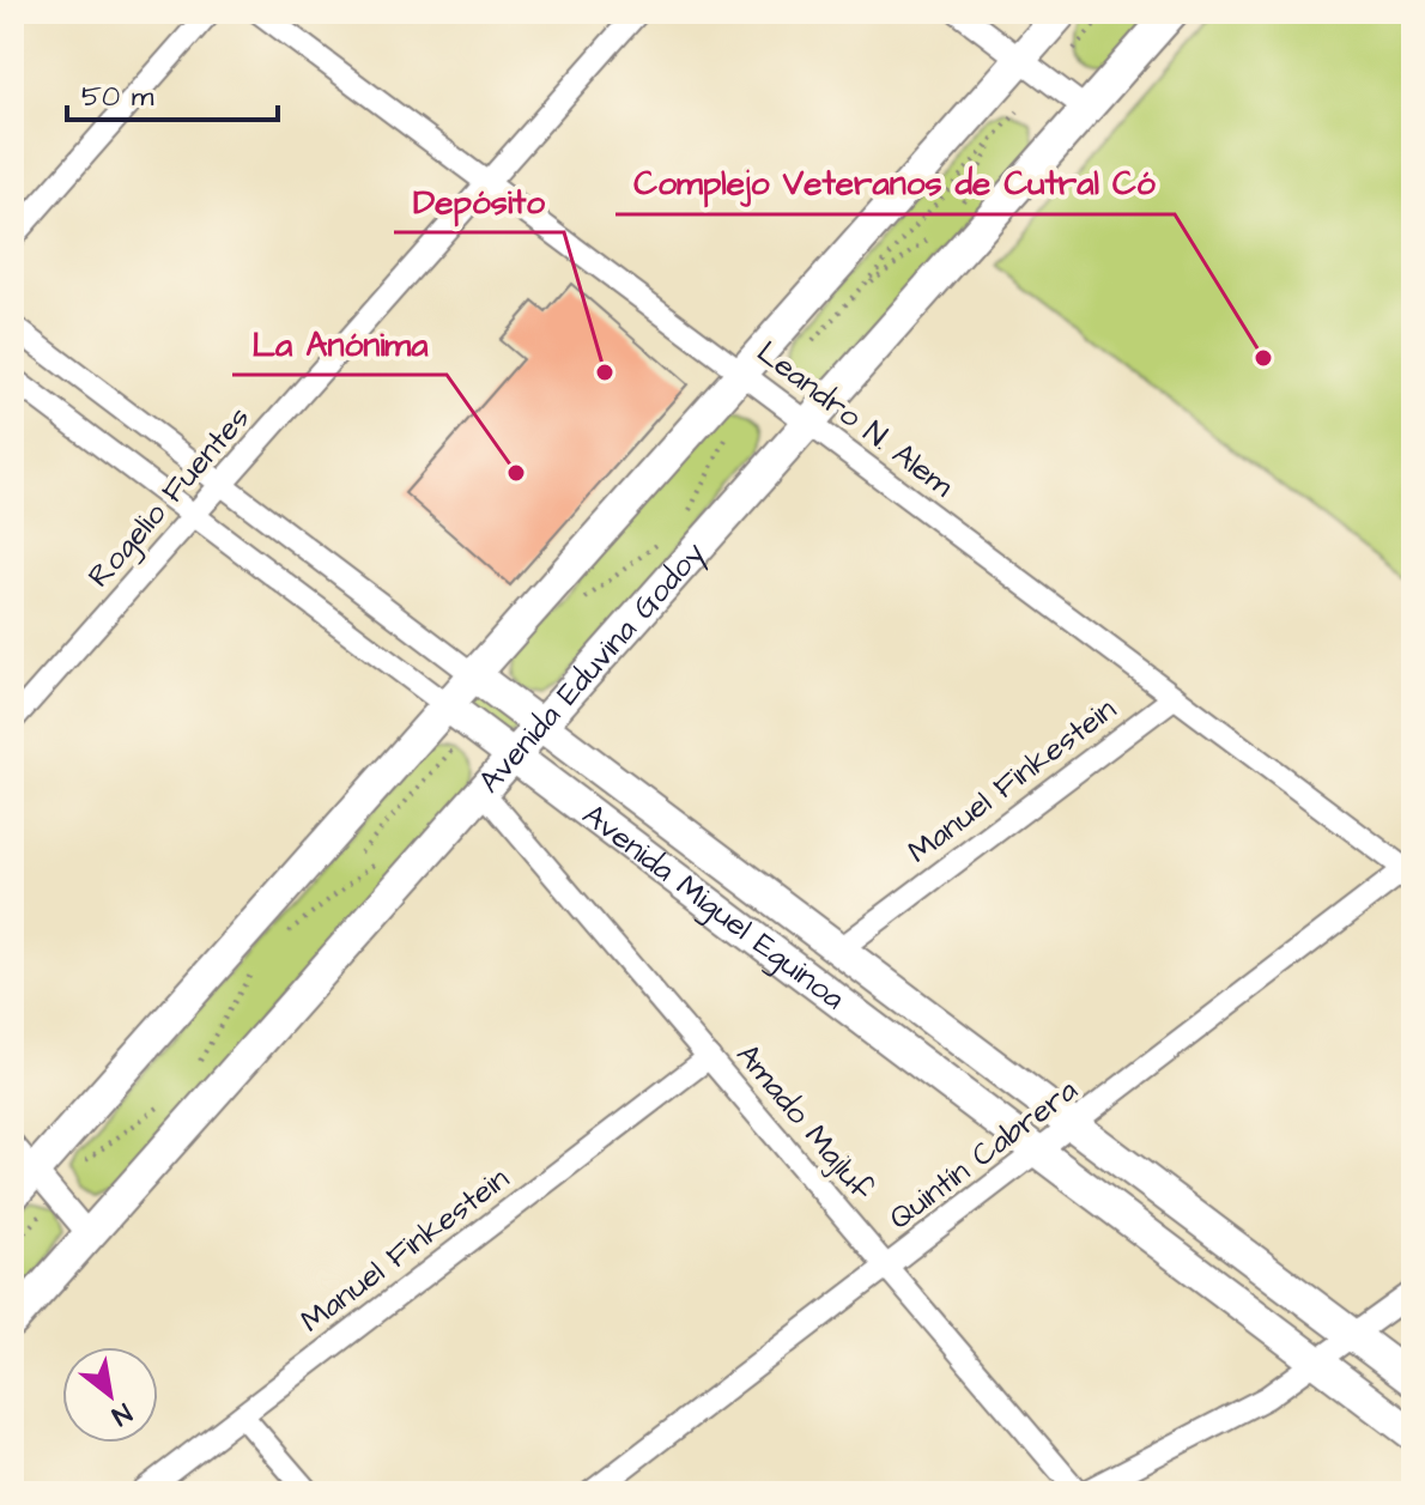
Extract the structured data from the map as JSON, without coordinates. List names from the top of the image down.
{
  "streets": {
    "main road": ["Avenida Eduvina Godoy", "Avenida Miguel Eguinoa"],
    "street": [
      "Leandro N. Alem",
      "Rogelio Fuentes",
      "Manuel Finkestein",
      "Amado Majluf",
      "Quintín Cabrera"
    ]
  },
  "crossings": [
    ["Leandro N. Alem", "Rogelio Fuentes"],
    ["Leandro N. Alem", "Avenida Eduvina Godoy"],
    ["Leandro N. Alem", "Manuel Finkestein"],
    ["Leandro N. Alem", "Quintín Cabrera"],
    ["Rogelio Fuentes", "Avenida Miguel Eguinoa"],
    ["Avenida Eduvina Godoy", "Avenida Miguel Eguinoa"],
    ["Avenida Eduvina Godoy", "Amado Majluf"],
    ["Manuel Finkestein", "Avenida Miguel Eguinoa"],
    ["Manuel Finkestein", "Amado Majluf"],
    ["Avenida Miguel Eguinoa", "Quintín Cabrera"],
    ["Amado Majluf", "Quintín Cabrera"]
  ],
  "places": ["Complejo Veteranos de Cutral Có", "Depósito", "La Anónima"],
  "scale_bar": "50 m",
  "north": "bottom right"
}
